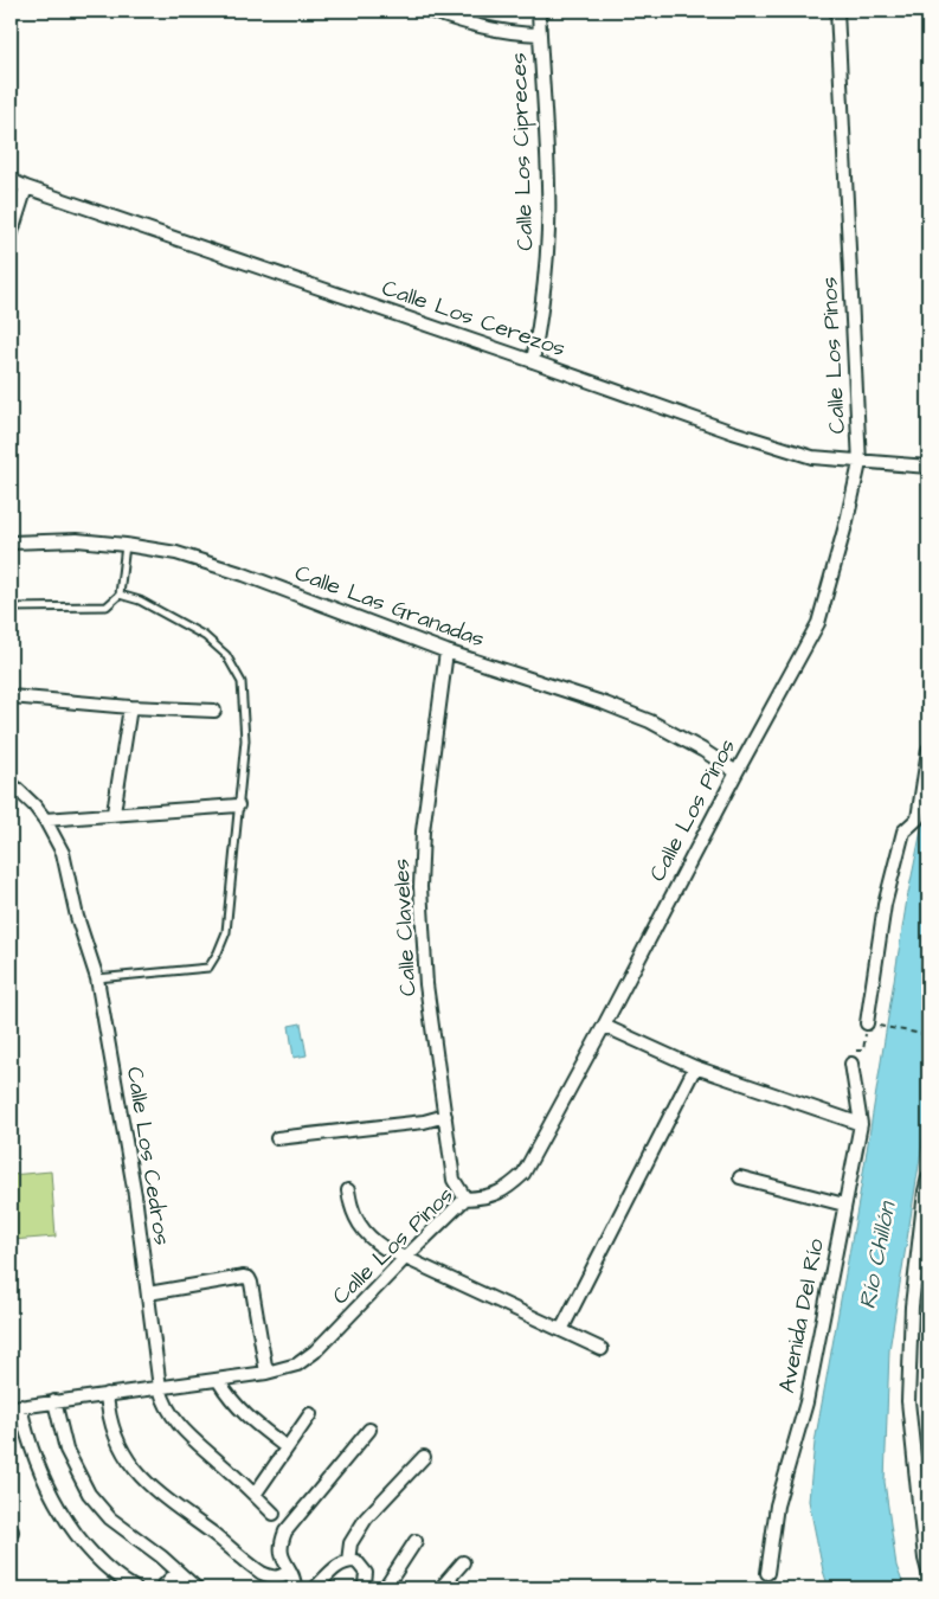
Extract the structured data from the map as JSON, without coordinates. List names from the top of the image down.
{
  "streets": {
    "street": [
      "Calle Los Cipreces",
      "Calle Los Cerezos",
      "Calle Los Pinos",
      "Calle Las Granadas",
      "Calle Claveles",
      "Calle Los Cedros",
      "Avenida Del Río"
    ]
  },
  "crossings": [
    ["Calle Los Cipreces", "Calle Los Cerezos"],
    ["Calle Los Cerezos", "Calle Los Pinos"],
    ["Calle Los Pinos", "Calle Las Granadas"],
    ["Calle Los Pinos", "Calle Claveles"],
    ["Calle Los Pinos", "Calle Los Cedros"],
    ["Calle Las Granadas", "Calle Claveles"]
  ],
  "water": ["Río Chillón"]
}
